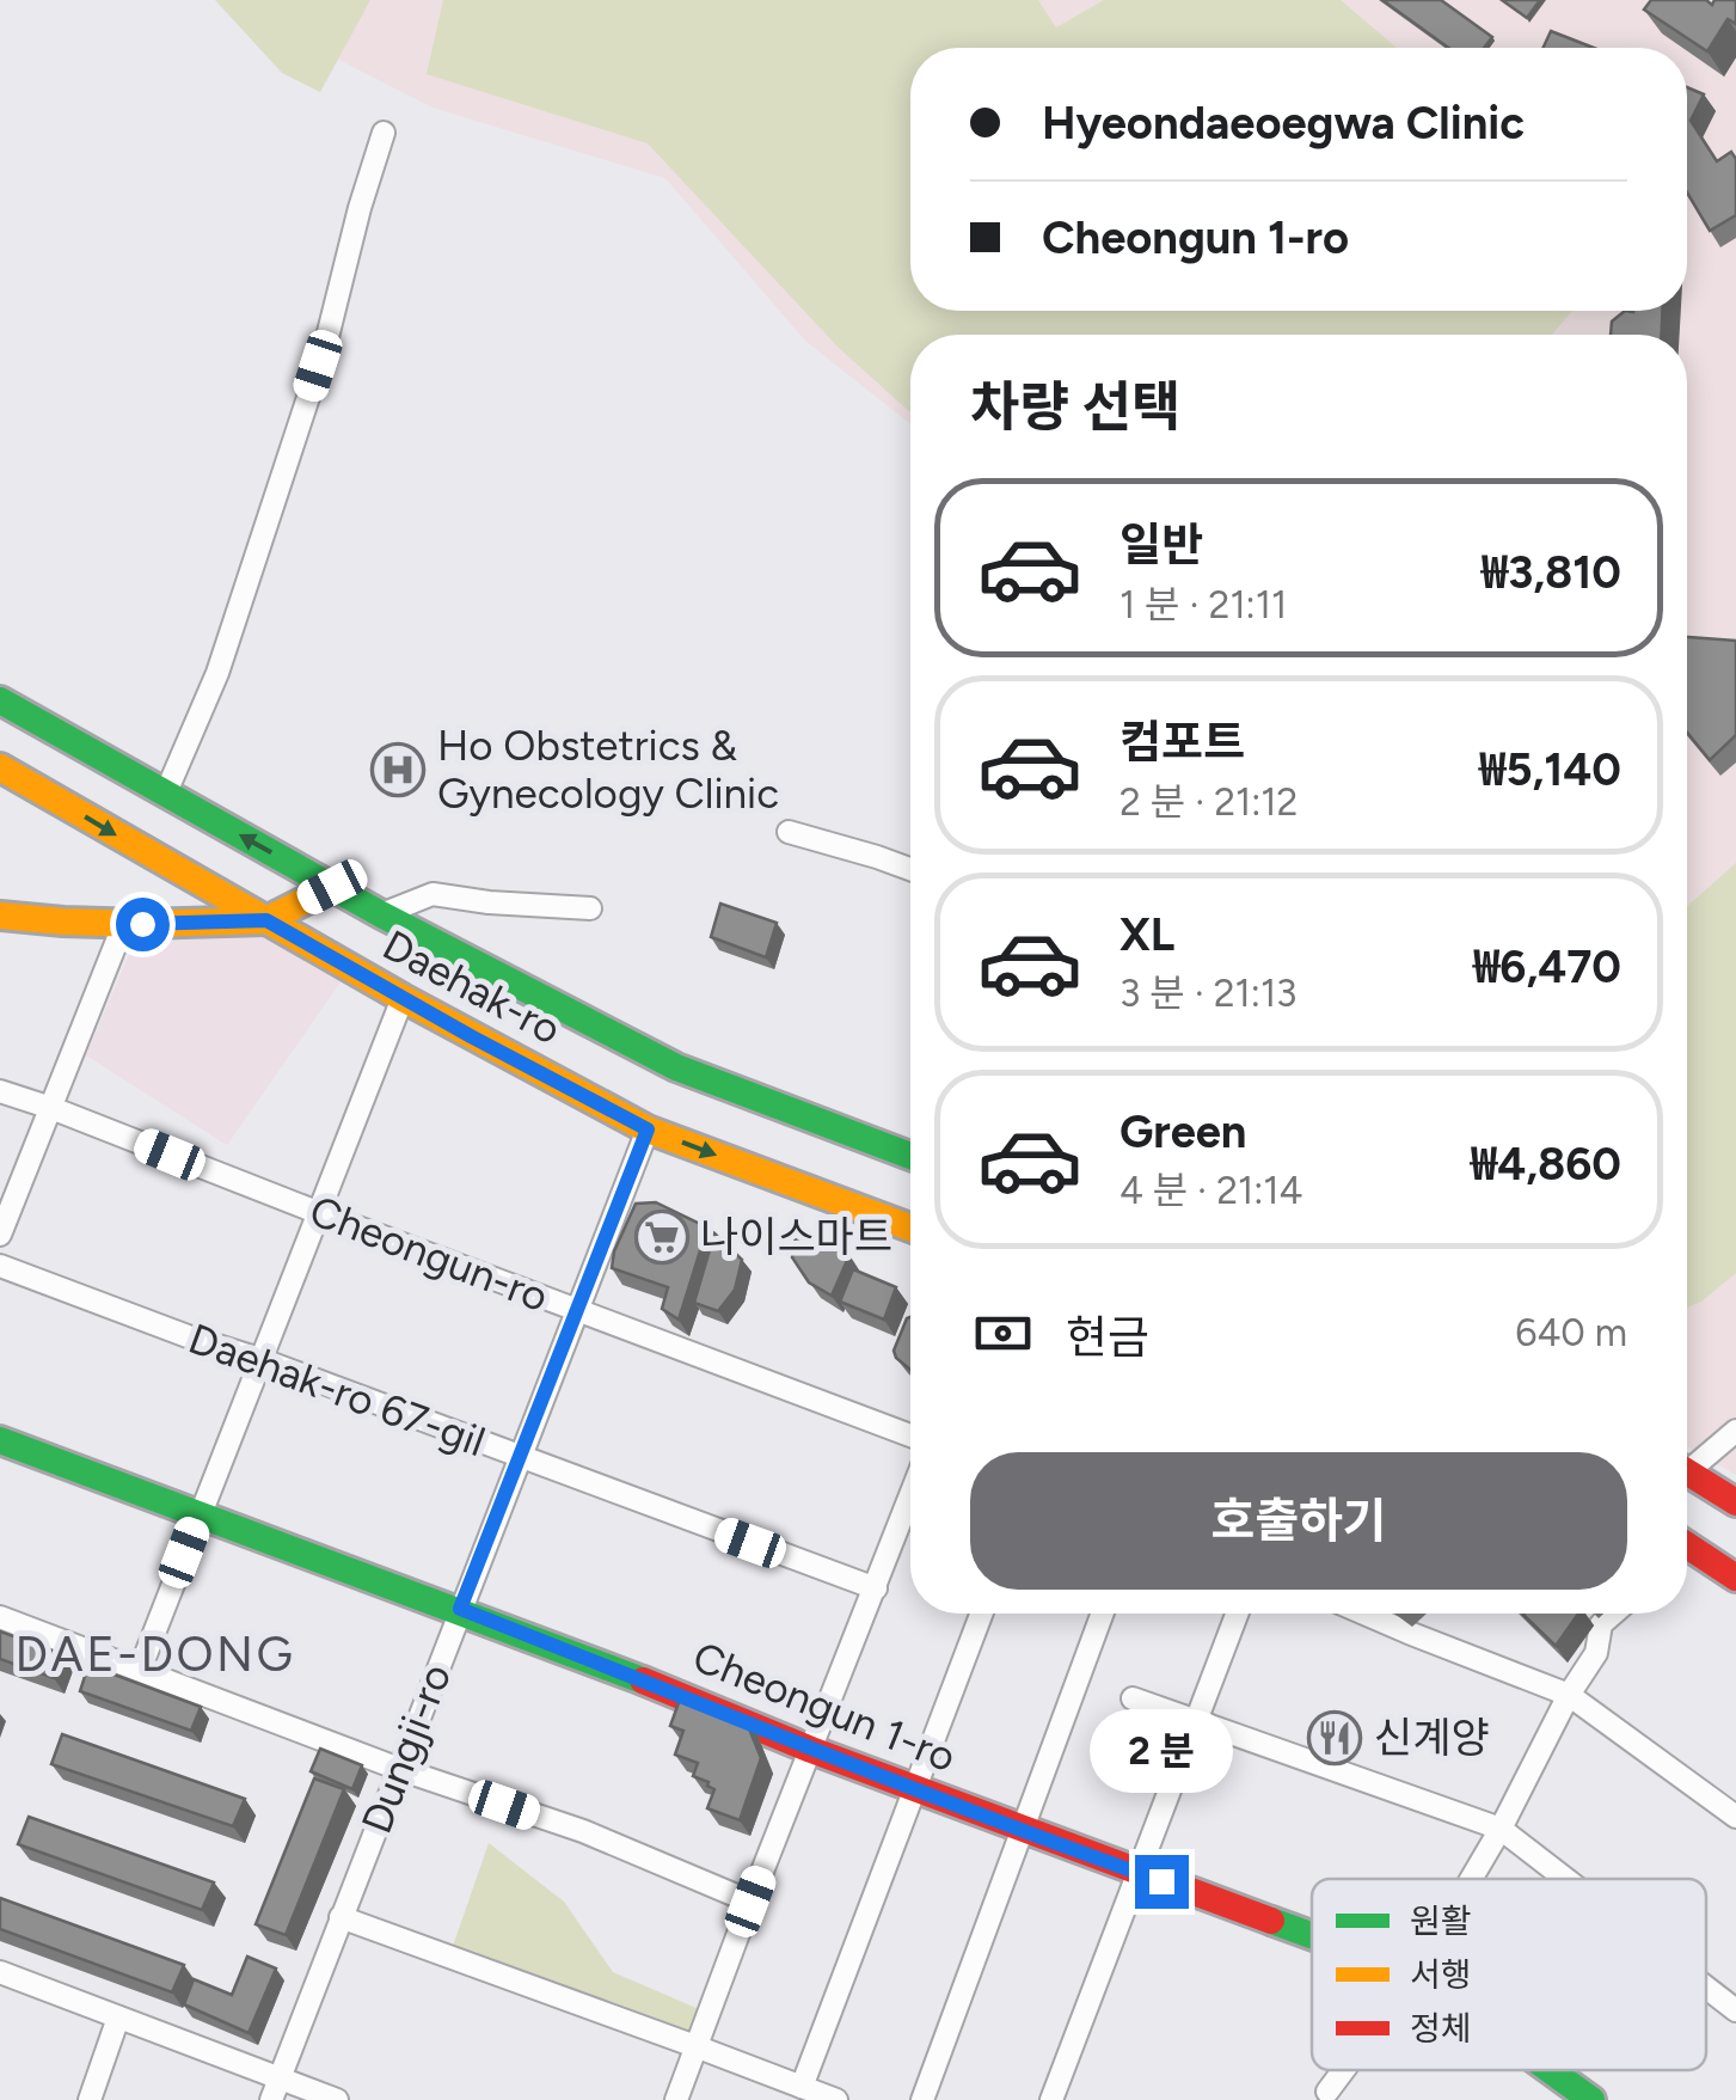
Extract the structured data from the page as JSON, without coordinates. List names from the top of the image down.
{
  "streets": {
    "main road": ["Daehak-ro", "Cheongun 1-ro"],
    "street": ["Cheongun-ro", "Daehak-ro 67-gil", "Dungji-ro"]
  },
  "crossings": [
    ["Daehak-ro", "Dungji-ro"],
    ["Cheongun-ro", "Dungji-ro"],
    ["Daehak-ro 67-gil", "Dungji-ro"],
    ["Cheongun 1-ro", "Dungji-ro"]
  ],
  "districts": ["DAE-DONG"],
  "places": {
    "hospital": ["Ho Obstetrics & Gynecology Clinic"],
    "supermarket": ["나이스마트"],
    "restaurant": ["신계양"]
  },
  "legend": ["원활", "서행", "정체"],
  "page": {
    "banner": ["Hyeondaeoegwa Clinic", "Cheongun 1-ro"],
    "heading": "차량 선택",
    "list": [
      {
        "name": "일반",
        "note": "1 분 · 21:11",
        "value": "₩3,810"
      },
      {
        "name": "컴포트",
        "note": "2 분 · 21:12",
        "value": "₩5,140"
      },
      {
        "name": "XL",
        "note": "3 분 · 21:13",
        "value": "₩6,470"
      },
      {
        "name": "Green",
        "note": "4 분 · 21:14",
        "value": "₩4,860"
      }
    ],
    "pay": ["현금", "640 m"],
    "buttons": "호출하기",
    "bubble": "2 분"
  }
}
